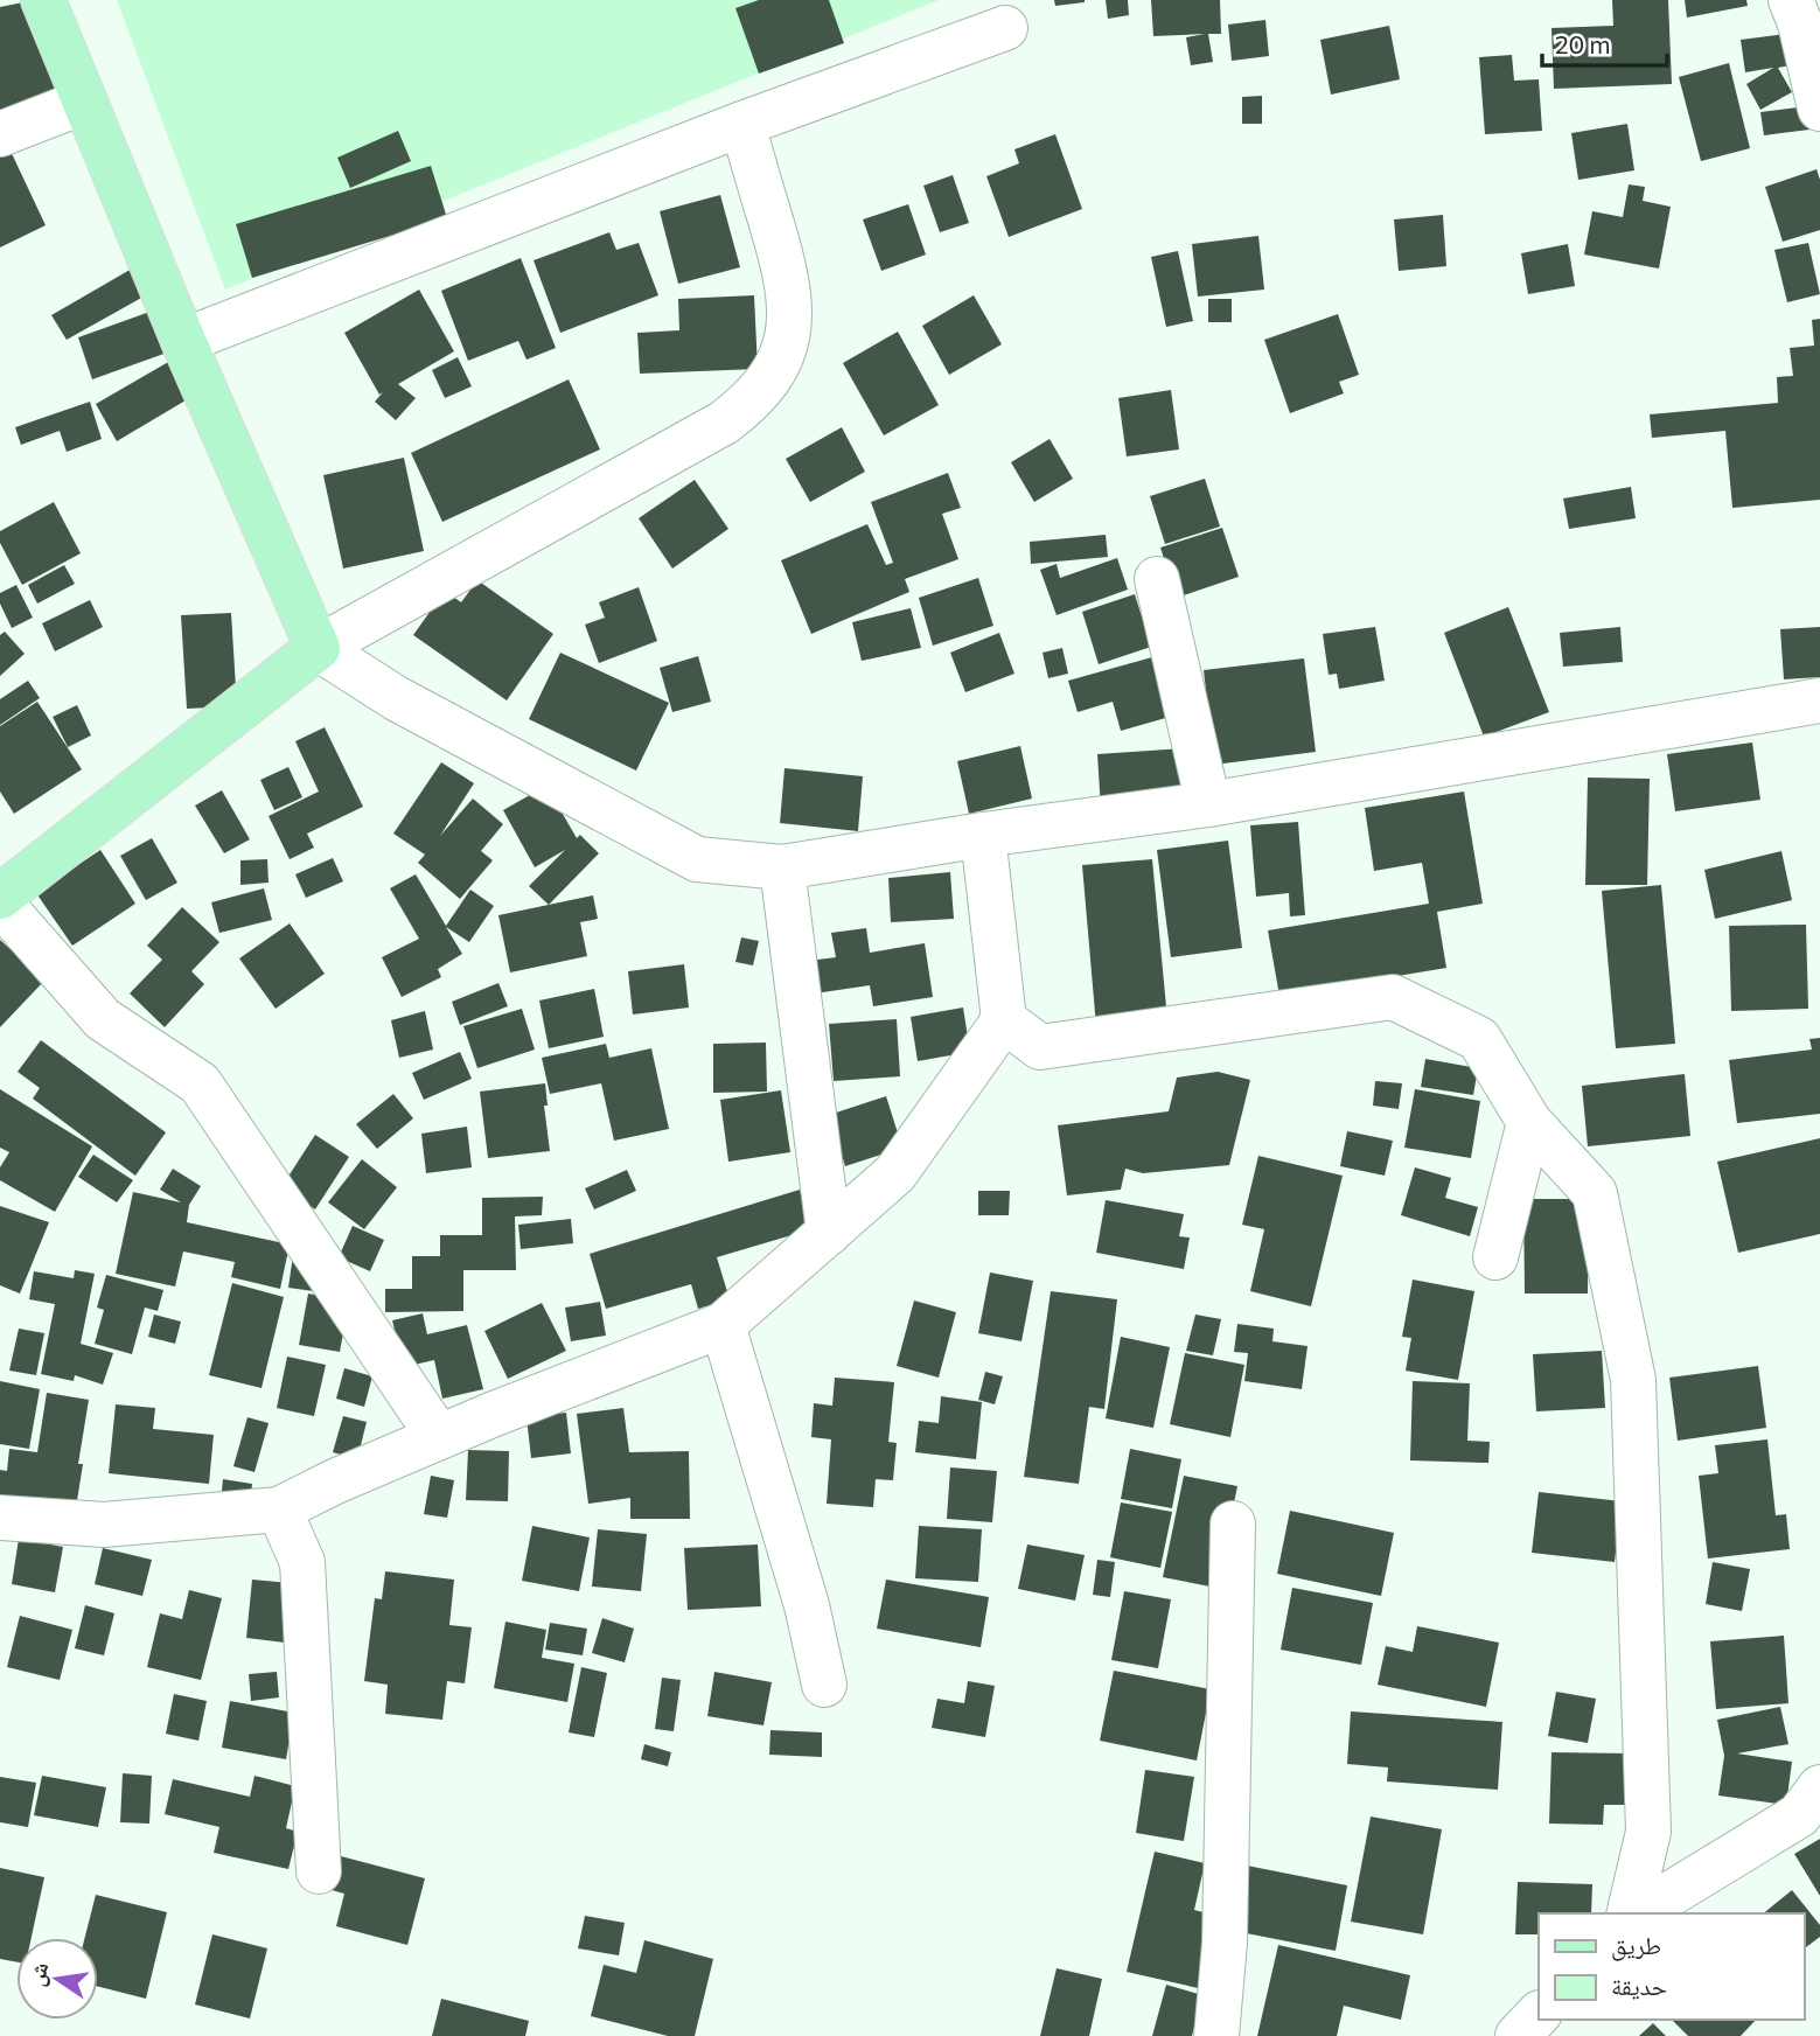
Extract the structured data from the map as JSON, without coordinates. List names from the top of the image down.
{
  "legend": ["طريق", "حديقة"],
  "scale_bar": "20 m",
  "north": "left"
}
